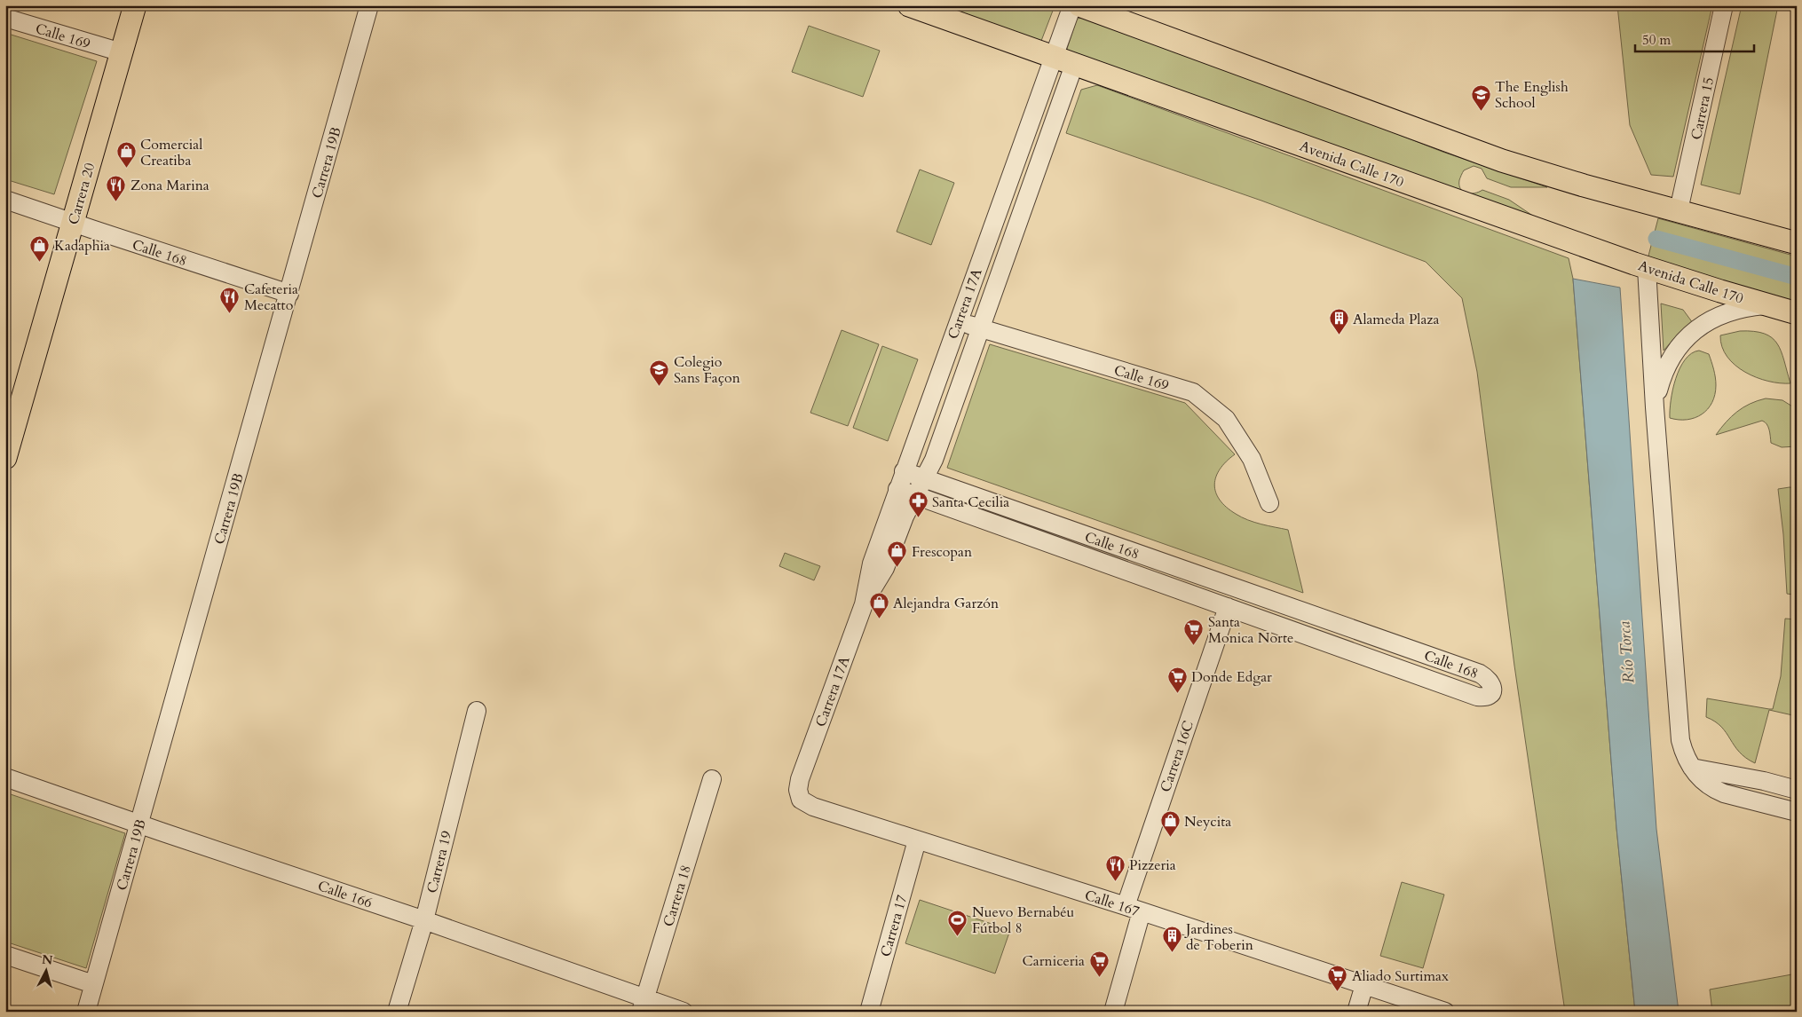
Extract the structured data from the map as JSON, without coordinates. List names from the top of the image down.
{
  "streets": {
    "main road": ["Avenida Calle 170", "Carrera 20"],
    "street": [
      "Calle 169",
      "Carrera 15",
      "Carrera 19B",
      "Calle 168",
      "Carrera 17A",
      "Carrera 16C",
      "Carrera 19",
      "Calle 166",
      "Carrera 18",
      "Calle 167",
      "Carrera 17"
    ]
  },
  "crossings": [
    ["Calle 169", "Carrera 20"],
    ["Calle 169", "Carrera 17A"],
    ["Carrera 19B", "Calle 168"],
    ["Carrera 19B", "Calle 166"],
    ["Avenida Calle 170", "Carrera 17A"],
    ["Carrera 20", "Calle 168"],
    ["Calle 168", "Carrera 17A"],
    ["Calle 168", "Carrera 16C"],
    ["Carrera 17A", "Calle 167"],
    ["Carrera 16C", "Calle 167"],
    ["Carrera 19", "Calle 166"],
    ["Calle 166", "Carrera 18"],
    ["Calle 167", "Carrera 17"]
  ],
  "water": ["Río Torca"],
  "places": {
    "school or university": ["The English School", "Colegio Sans Façon"],
    "shop": [
      "Comercial Creatiba",
      "Kadaphia",
      "Frescopan",
      "Alejandra Garzón",
      "Neycita"
    ],
    "restaurant": ["Zona Marina", "Cafeteria Mecatto", "Pizzeria"],
    "building": ["Alameda Plaza", "Jardines de Toberin"],
    "pharmacy": ["Santa Cecilia"],
    "supermarket": [
      "Santa Monica Norte",
      "Donde Edgar",
      "Carniceria",
      "Aliado Surtimax"
    ],
    "sports": ["Nuevo Bernabéu Fútbol 8"]
  },
  "scale_bar": "50 m",
  "north": "top"
}
